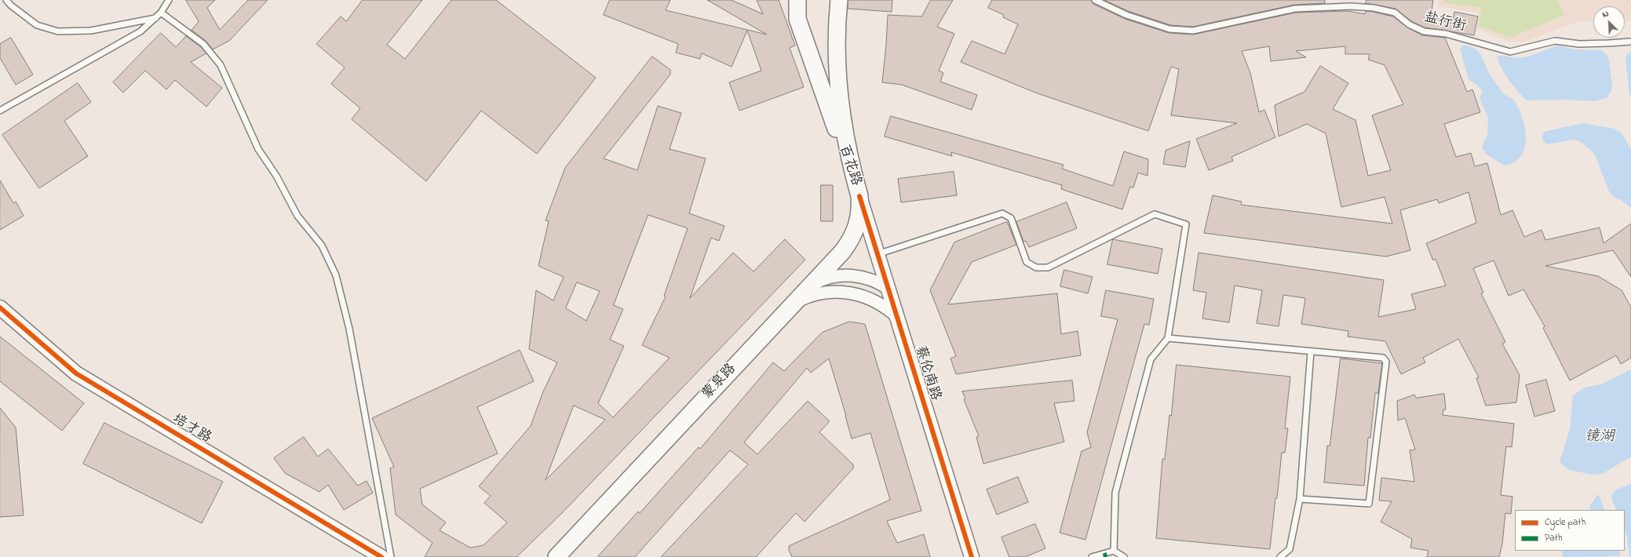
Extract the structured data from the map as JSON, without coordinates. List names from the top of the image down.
{
  "streets": {
    "main road": ["百花路", "蒙泉路"],
    "street": ["蔡伦南路", "培才路"],
    "lane": ["盐行街"]
  },
  "crossings": [
    ["百花路", "蔡伦南路"],
    ["百花路", "蒙泉路"],
    ["蔡伦南路", "蒙泉路"]
  ],
  "water": ["镜湖"],
  "legend": ["Cycle path", "Path"],
  "north": "top left"
}
